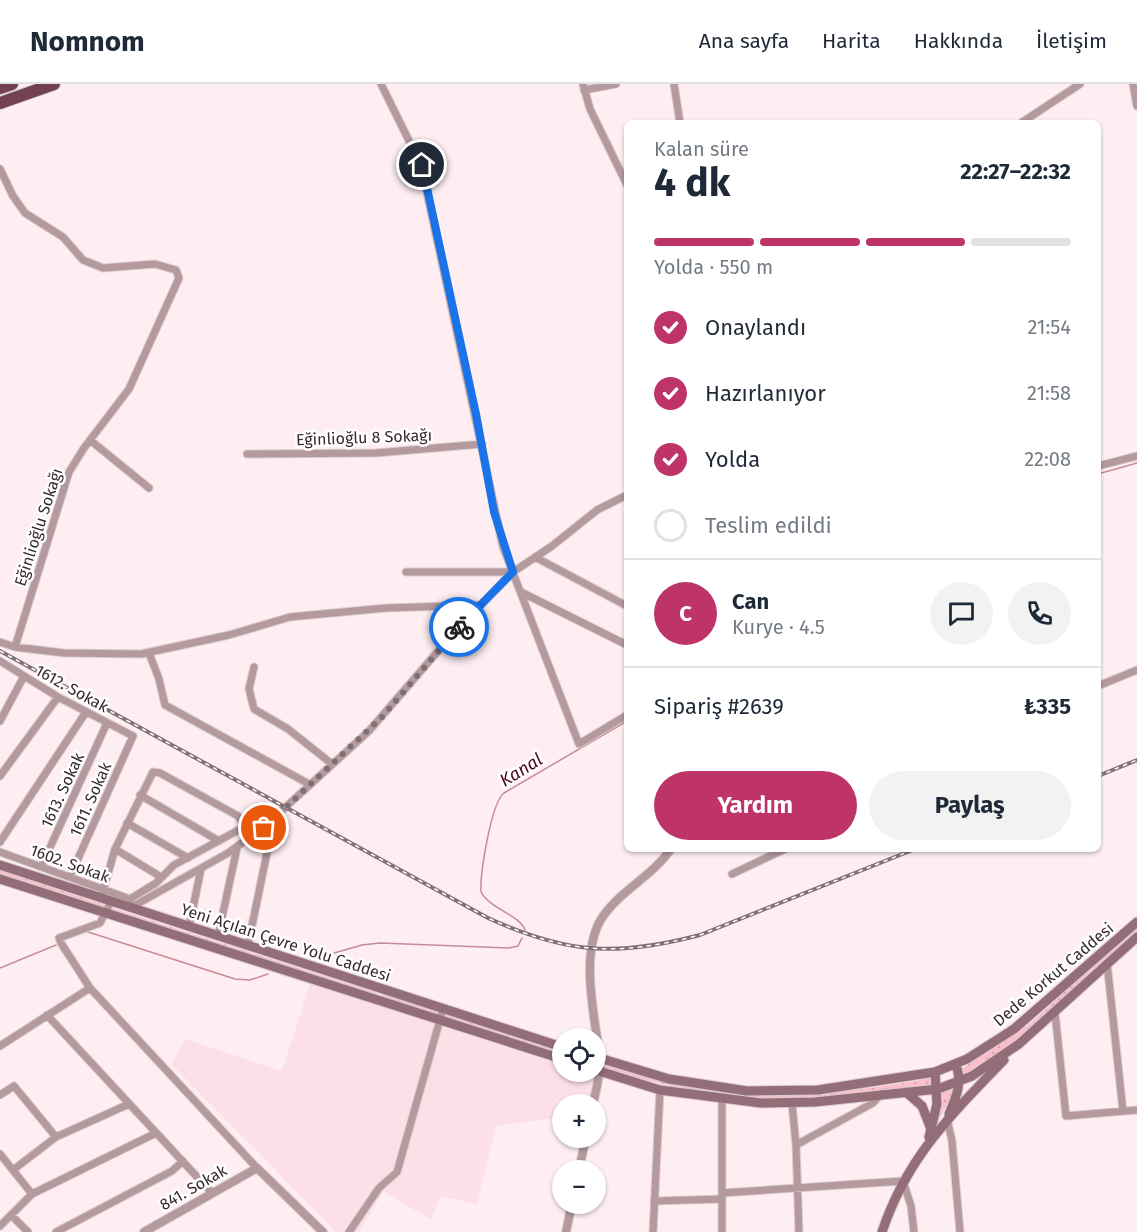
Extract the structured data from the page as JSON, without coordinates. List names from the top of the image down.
{
  "streets": {
    "main road": ["Yeni Açılan Çevre Yolu Caddesi", "Dede Korkut Caddesi"],
    "street": [
      "Eğinlioğlu 8 Sokağı",
      "Eğinlioğlu Sokağı",
      "1612. Sokak",
      "1613. Sokak",
      "1611. Sokak",
      "1602. Sokak",
      "841. Sokak"
    ]
  },
  "crossings": [
    ["1612. Sokak", "1613. Sokak"],
    ["1612. Sokak", "1611. Sokak"],
    ["1613. Sokak", "1602. Sokak"],
    ["1602. Sokak", "Yeni Açılan Çevre Yolu Caddesi"]
  ],
  "water": ["Kanal"],
  "page": {
    "header": "Nomnom",
    "nav": [
      "Ana sayfa",
      "Harita",
      "Hakkında",
      "İletişim"
    ],
    "heading": ["4 dk", "Kalan süre", "22:27–22:32"],
    "panel": [
      "Can",
      "Kurye · 4.5",
      "Sipariş #2639",
      "₺335"
    ],
    "bar": "Yolda · 550 m",
    "list": [
      ["Onaylandı", "21:54"],
      ["Hazırlanıyor", "21:58"],
      ["Yolda", "22:08"],
      "Teslim edildi"
    ],
    "round": "C",
    "buttons": ["Yardım", "Paylaş"],
    "map_buttons": ["+", "−"]
  }
}
